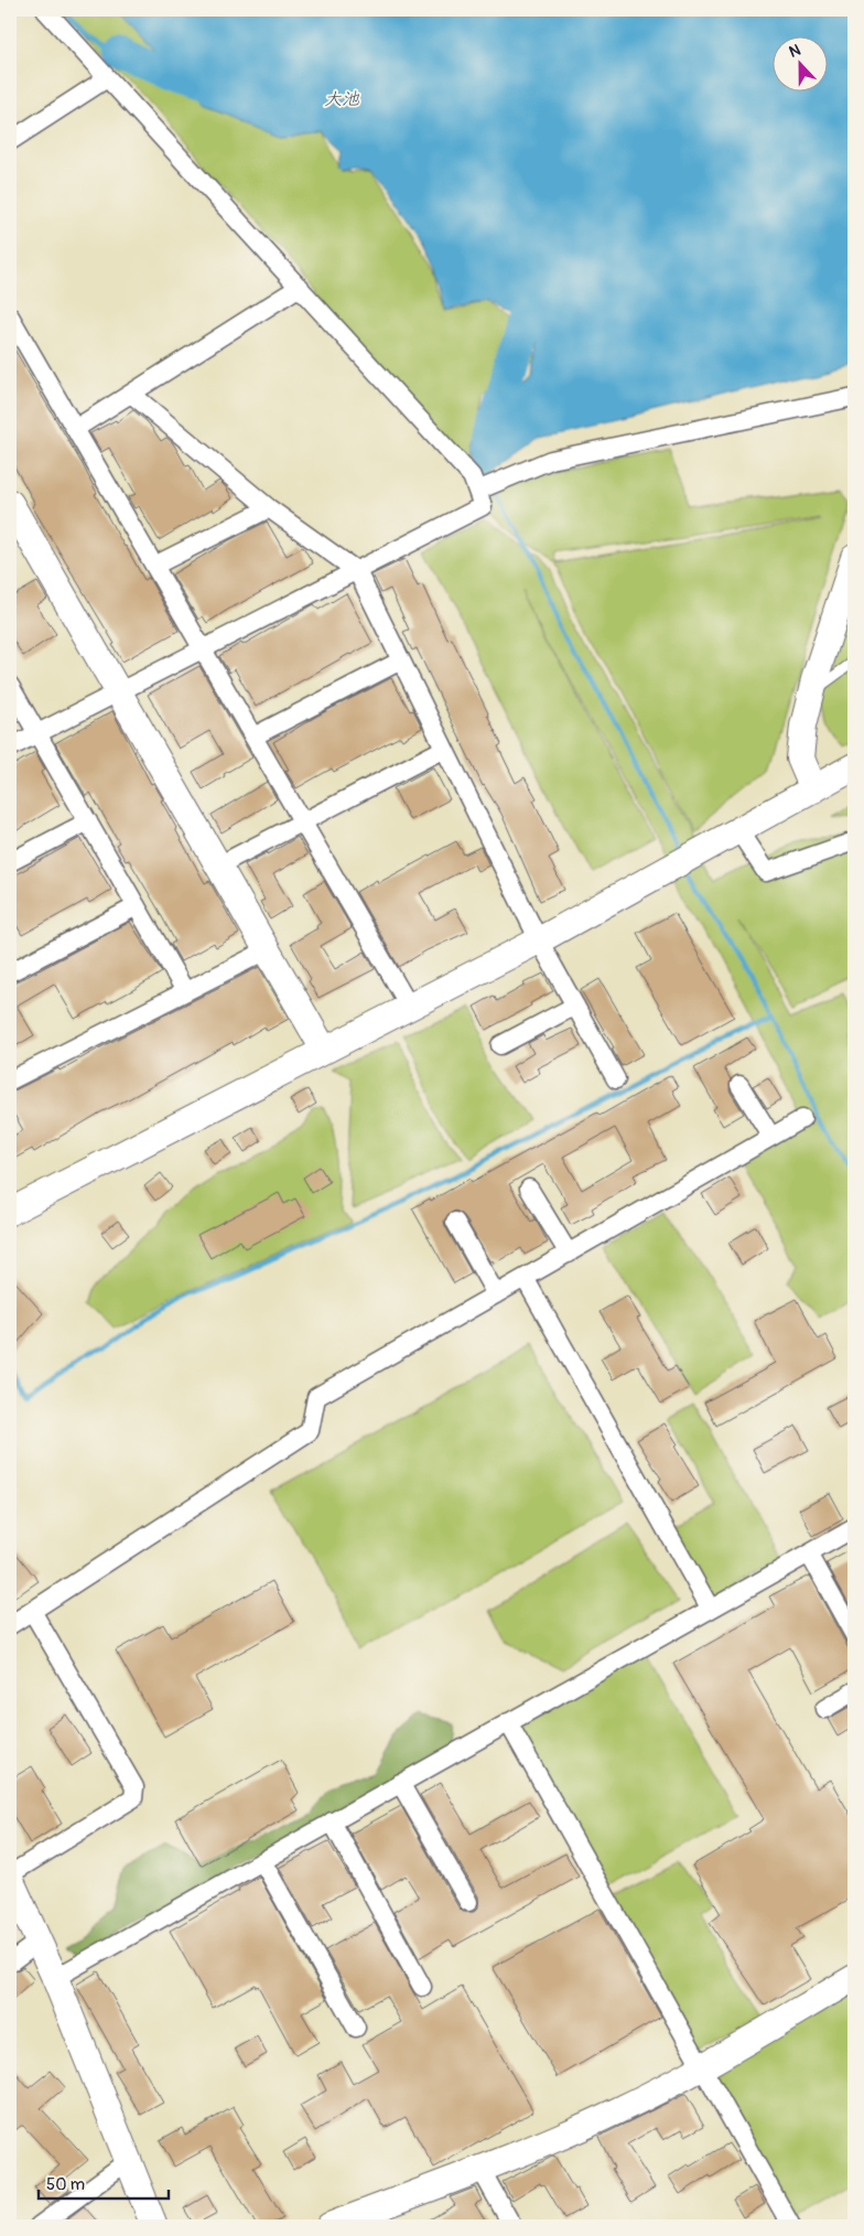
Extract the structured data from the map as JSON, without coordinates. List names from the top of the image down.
{
  "water": ["大池"],
  "scale_bar": "50 m",
  "north": "top"
}
